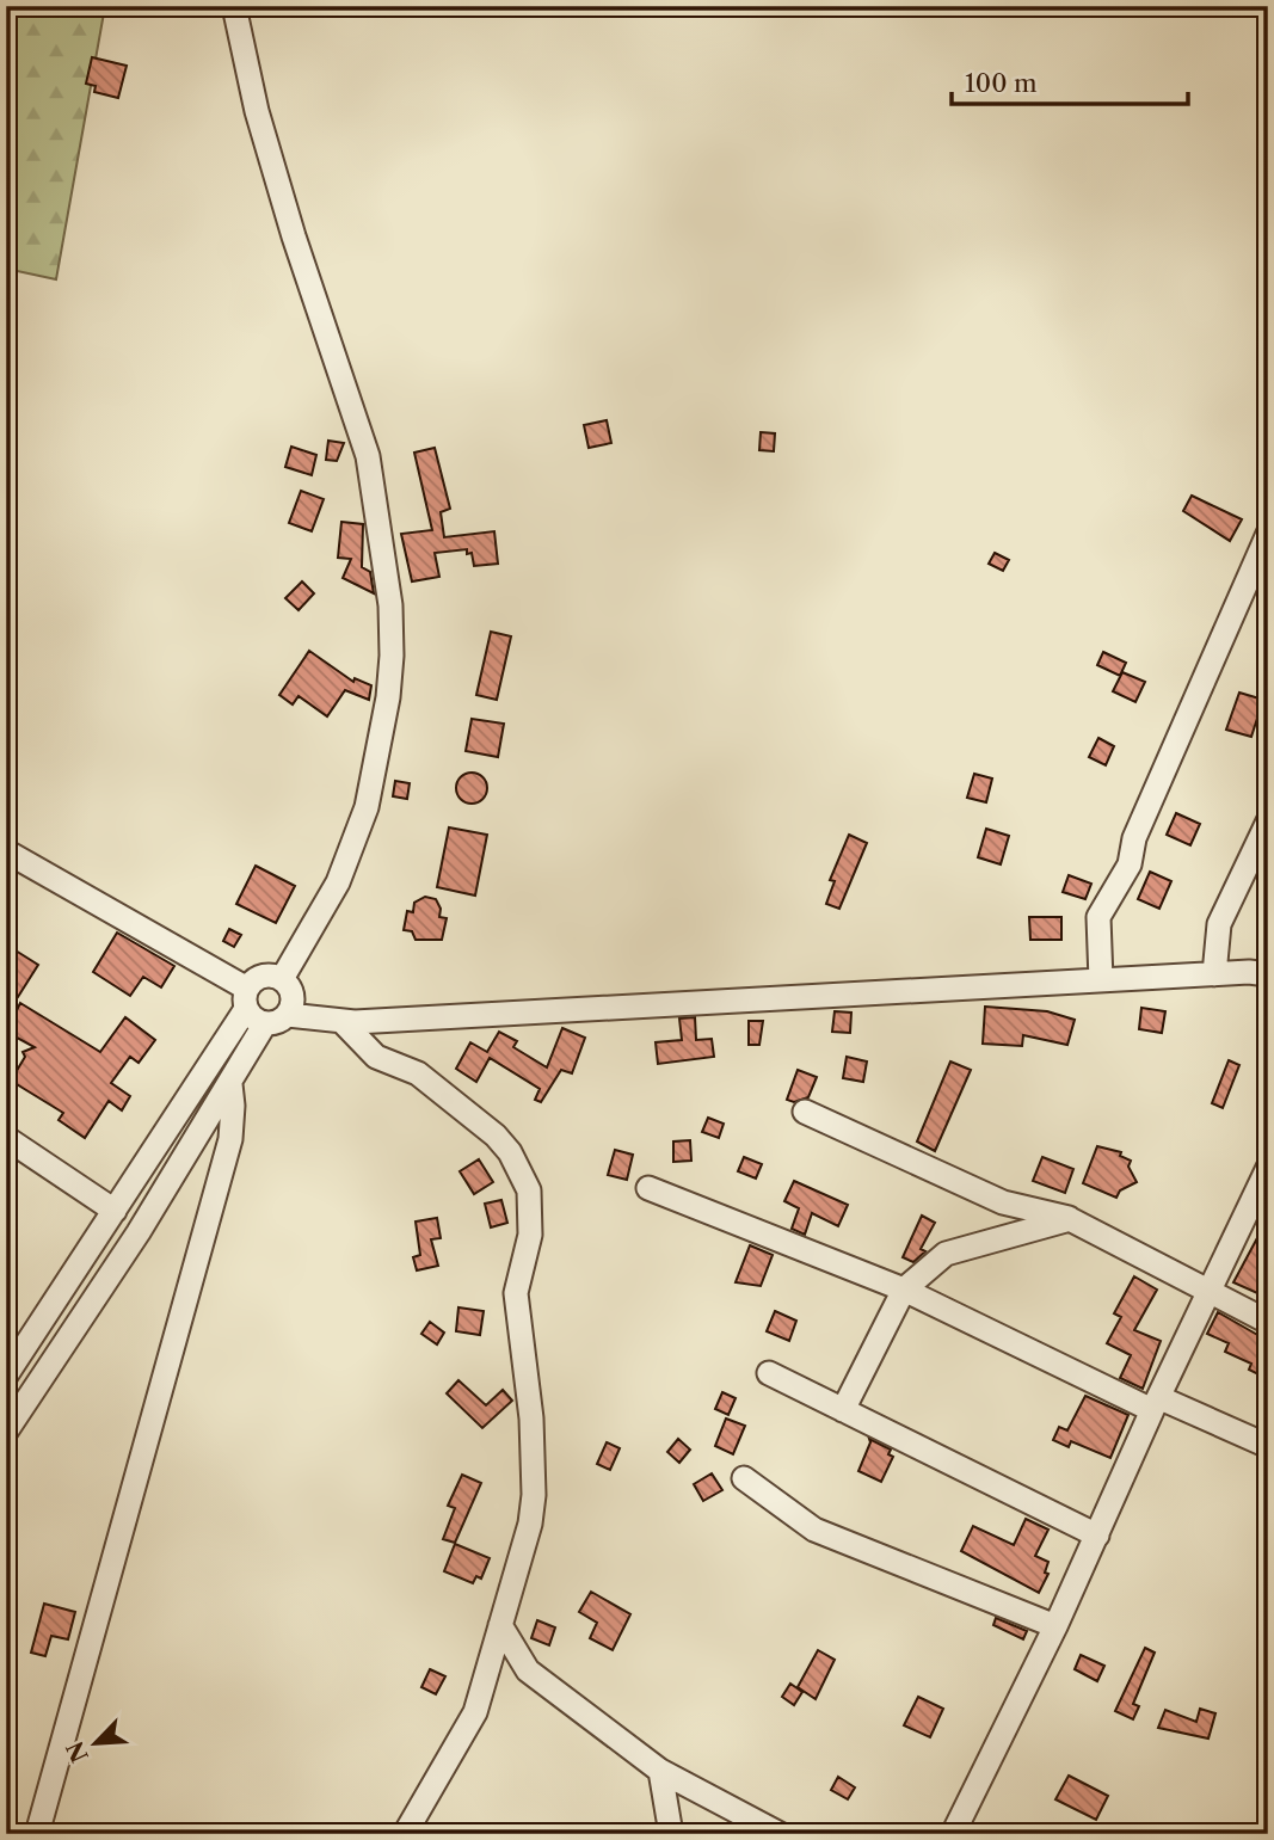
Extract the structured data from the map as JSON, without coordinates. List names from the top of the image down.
{
  "scale_bar": "100 m",
  "north": "bottom left"
}
